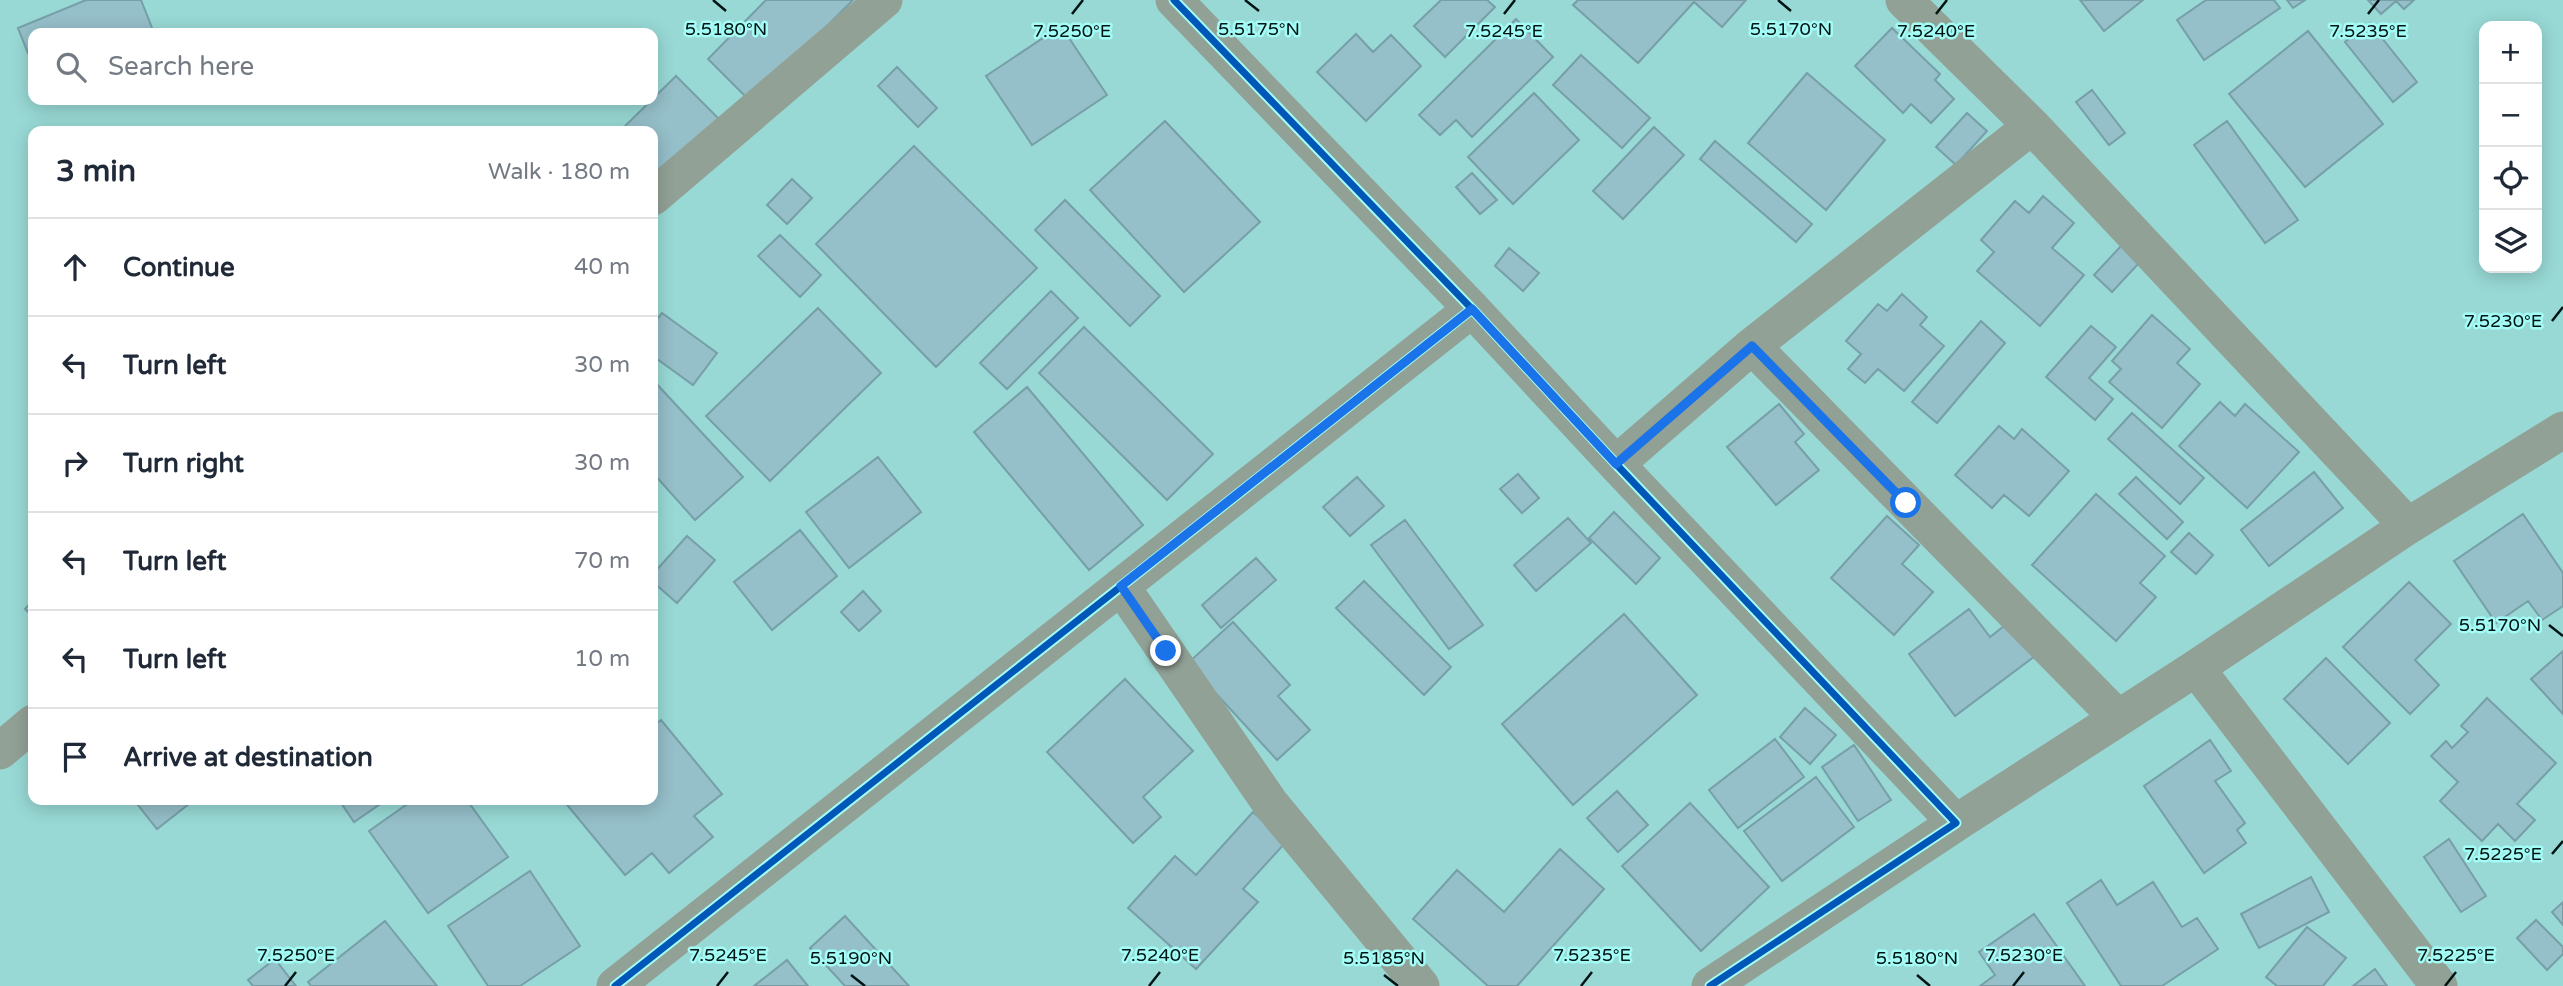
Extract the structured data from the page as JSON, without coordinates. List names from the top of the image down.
{
  "page": {
    "map_buttons": ["+", "−"],
    "search": "Search here",
    "heading": ["3 min", "Walk · 180 m"],
    "list": [
      ["Continue", "40 m"],
      ["Turn left", "30 m"],
      ["Turn right", "30 m"],
      ["Turn left", "70 m"],
      ["Turn left", "10 m"],
      "Arrive at destination"
    ]
  },
  "coordinates": [
    "5.5180°N",
    "5.5175°N",
    "5.5170°N",
    "7.5250°E",
    "7.5245°E",
    "7.5240°E",
    "7.5235°E",
    "7.5230°E",
    "7.5225°E",
    "5.5190°N",
    "5.5185°N"
  ]
}
